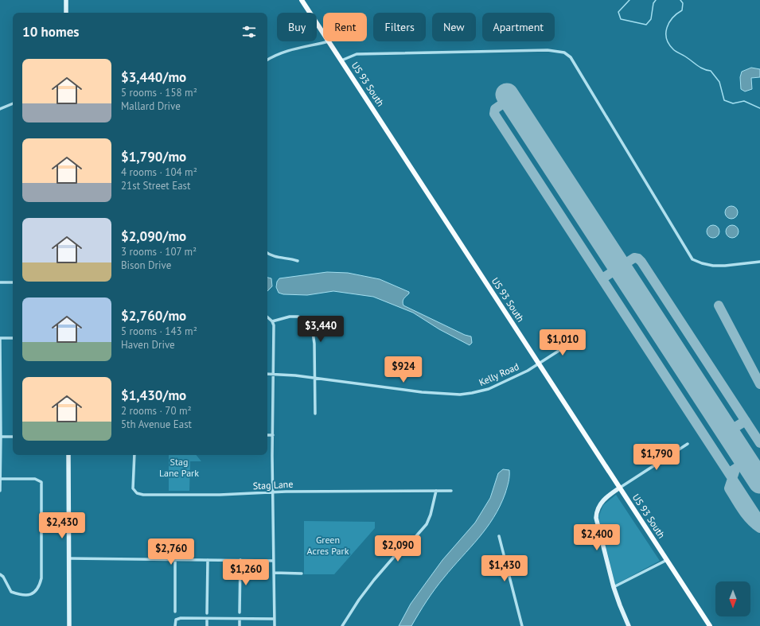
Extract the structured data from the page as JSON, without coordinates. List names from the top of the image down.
{
  "streets": {
    "main road": ["US 93 South"],
    "street": ["Kelly Road", "Stag Lane"]
  },
  "crossings": [
    ["US 93 South", "Kelly Road"]
  ],
  "parks": ["Stag Lane Park", "Green Acres Park"],
  "north": "bottom",
  "page": {
    "chip": [
      "Buy",
      "Rent",
      "Filters",
      "New",
      "Apartment"
    ],
    "heading": "10 homes",
    "list": [
      {
        "name": "$3,440/mo",
        "note": "5 rooms · 158 m² · Mallard Drive"
      },
      {
        "name": "$1,790/mo",
        "note": "4 rooms · 104 m² · 21st Street East"
      },
      {
        "name": "$2,090/mo",
        "note": "3 rooms · 107 m² · Bison Drive"
      },
      {
        "name": "$2,760/mo",
        "note": "5 rooms · 143 m² · Haven Drive"
      },
      {
        "name": "$1,430/mo",
        "note": "2 rooms · 70 m² · 5th Avenue East"
      }
    ],
    "price": [
      "$3,440",
      "$1,010",
      "$924",
      "$1,790",
      "$2,430",
      "$2,400",
      "$2,090",
      "$2,760",
      "$1,430",
      "$1,260"
    ]
  }
}
